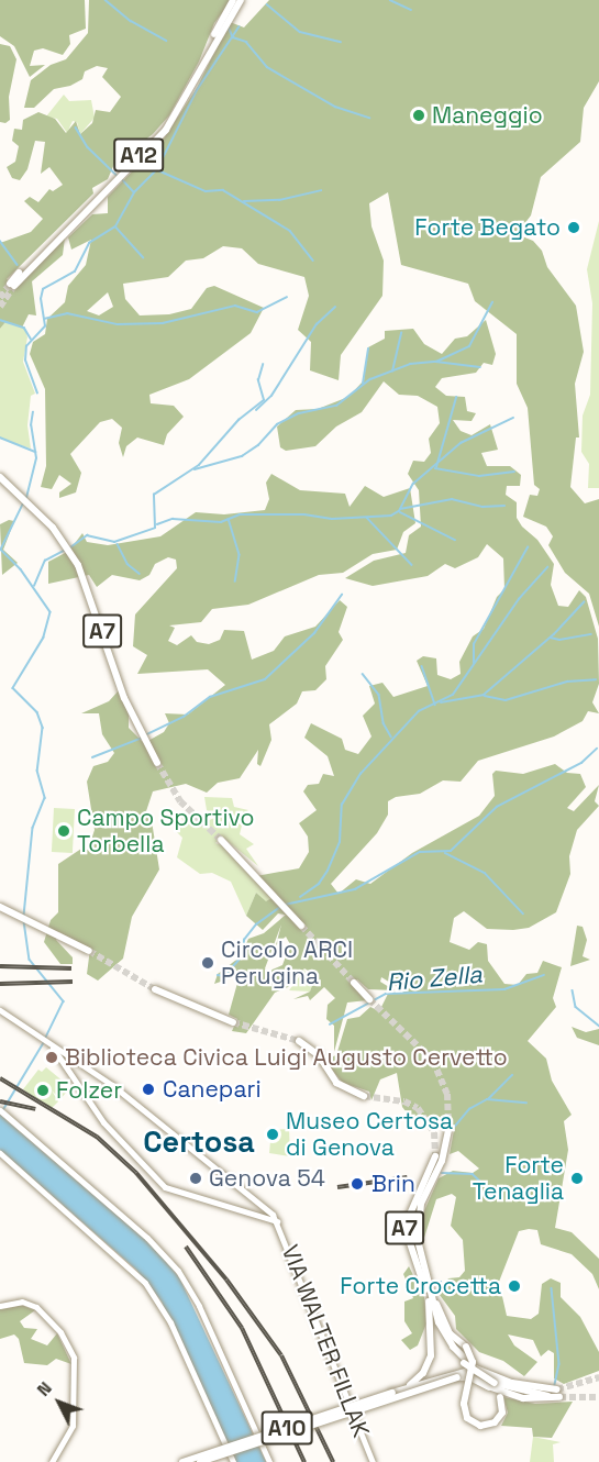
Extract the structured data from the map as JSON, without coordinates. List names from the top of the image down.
{
  "streets": {
    "highway": ["A12", "A7", "A10"],
    "main road": ["VIA WALTER FILLAK"]
  },
  "crossings": [
    ["A7", "A10"]
  ],
  "districts": ["Certosa"],
  "water": ["Rio Zella"],
  "places": [
    "Maneggio",
    "Forte Begato",
    "Campo Sportivo Torbella",
    "Circolo ARCI Perugina",
    "Biblioteca Civica Luigi Augusto Cervetto",
    "Canepari",
    "Folzer",
    "Museo Certosa di Genova",
    "Genova 54",
    "Forte Tenaglia",
    "Brin",
    "Forte Crocetta"
  ],
  "north": "top left"
}
